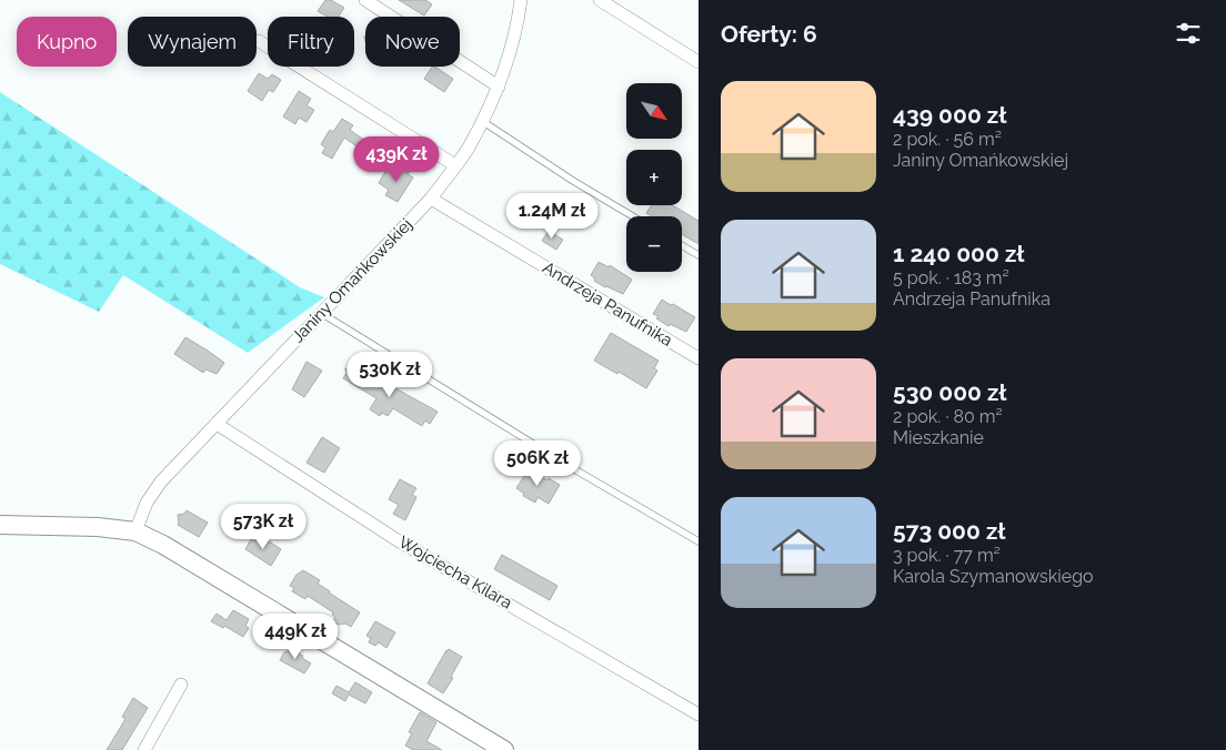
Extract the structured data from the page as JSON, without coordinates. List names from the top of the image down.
{
  "streets": {
    "street": ["Janiny Omańkowskiej", "Andrzeja Panufnika", "Wojciecha Kilara"]
  },
  "crossings": [
    ["Janiny Omańkowskiej", "Andrzeja Panufnika"],
    ["Janiny Omańkowskiej", "Wojciecha Kilara"]
  ],
  "north": "bottom right",
  "page": {
    "heading": "Oferty: 6",
    "chip": [
      "Kupno",
      "Wynajem",
      "Filtry",
      "Nowe"
    ],
    "list": [
      {
        "name": "439 000 zł",
        "note": "2 pok. · 56 m² · Janiny Omańkowskiej"
      },
      {
        "name": "1 240 000 zł",
        "note": "5 pok. · 183 m² · Andrzeja Panufnika"
      },
      {
        "name": "530 000 zł",
        "note": "2 pok. · 80 m² · Mieszkanie"
      },
      {
        "name": "573 000 zł",
        "note": "3 pok. · 77 m² · Karola Szymanowskiego"
      }
    ],
    "map_buttons": ["+", "−"],
    "price": [
      "439K zł",
      "1.24M zł",
      "530K zł",
      "506K zł",
      "573K zł",
      "449K zł"
    ]
  }
}
